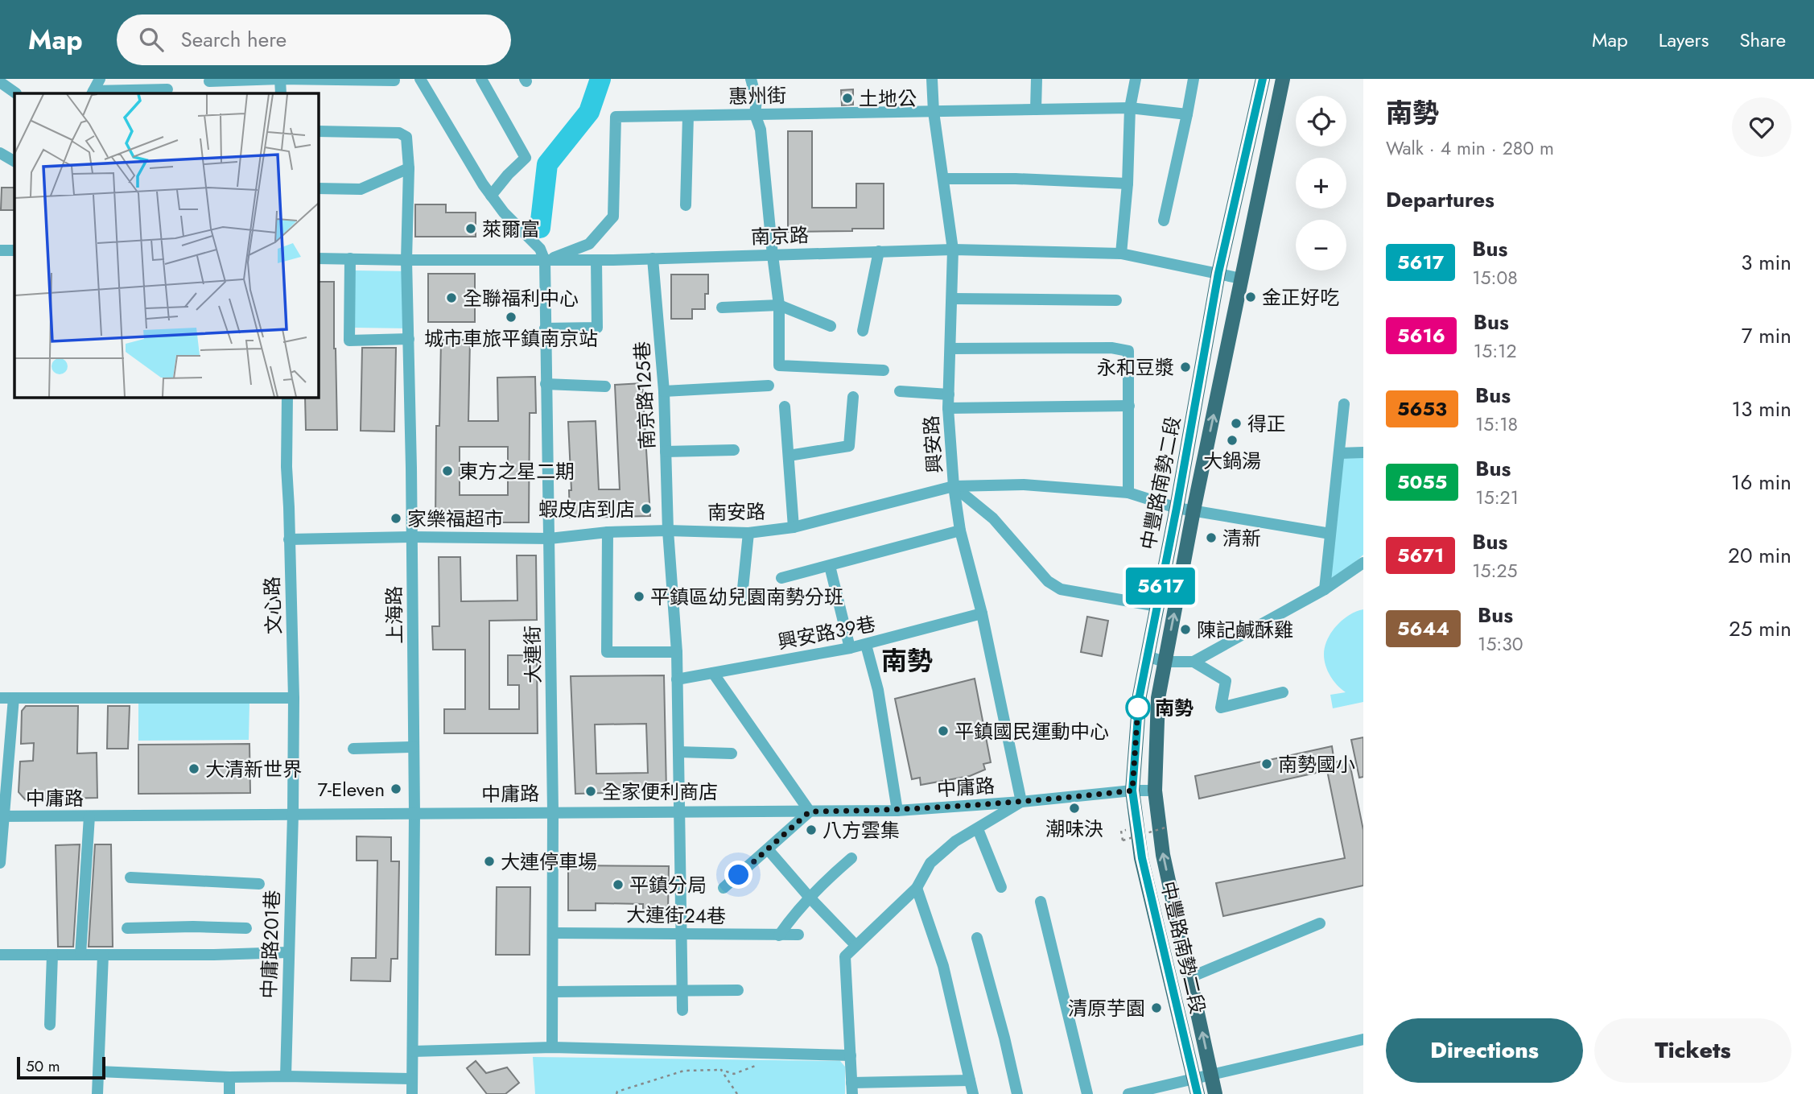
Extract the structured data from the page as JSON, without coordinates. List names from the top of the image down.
{
  "streets": {
    "main road": ["中豐路南勢二段"],
    "street": [
      "惠州街",
      "南京路",
      "南京路125巷",
      "興安路",
      "南安路",
      "文心路",
      "上海路",
      "興安路39巷",
      "大連街",
      "中庸路",
      "大連街24巷",
      "中庸路201巷"
    ]
  },
  "crossings": [
    ["惠州街", "南京路"],
    ["惠州街", "興安路"],
    ["惠州街", "大連街"],
    ["南京路", "南京路125巷"],
    ["南京路", "興安路"],
    ["南京路", "中豐路南勢二段"],
    ["南京路", "上海路"],
    ["南京路", "大連街"],
    ["南京路125巷", "南安路"],
    ["南京路125巷", "興安路39巷"],
    ["南京路125巷", "中庸路"],
    ["南京路125巷", "大連街24巷"],
    ["興安路", "南安路"],
    ["興安路", "興安路39巷"],
    ["興安路", "中庸路"],
    ["中豐路南勢二段", "南安路"],
    ["中豐路南勢二段", "中庸路"],
    ["南安路", "文心路"],
    ["南安路", "上海路"],
    ["南安路", "大連街"],
    ["文心路", "中庸路"],
    ["文心路", "中庸路201巷"],
    ["上海路", "中庸路"],
    ["大連街", "中庸路"],
    ["大連街", "大連街24巷"],
    ["中庸路", "中庸路201巷"]
  ],
  "districts": ["南勢"],
  "places": [
    "土地公",
    "萊爾富",
    "金正好吃",
    "全聯福利中心",
    "城市車旅平鎮南京站",
    "永和豆漿",
    "得正",
    "大鍋湯",
    "東方之星二期",
    "蝦皮店到店",
    "家樂福超市",
    "清新",
    "平鎮區幼兒園南勢分班",
    "陳記鹹酥雞",
    "南勢",
    "平鎮國民運動中心",
    "南勢國小",
    "大清新世界",
    "7-Eleven",
    "全家便利商店",
    "潮味決",
    "八方雲集",
    "大連停車場",
    "平鎮分局",
    "清原芋園"
  ],
  "lines": ["bus line 5617"],
  "scale_bar": "50 m",
  "page": {
    "header": "Map",
    "search": "Search here",
    "nav": ["Map", "Layers", "Share"],
    "on_map": "5617",
    "heading": [
      ["南勢", "Walk · 4 min · 280 m"],
      "Departures"
    ],
    "map_buttons": ["+", "−"],
    "list": [
      {
        "mark": "5617",
        "name": "Bus",
        "note": "15:08",
        "value": "3 min"
      },
      {
        "mark": "5616",
        "name": "Bus",
        "note": "15:12",
        "value": "7 min"
      },
      {
        "mark": "5653",
        "name": "Bus",
        "note": "15:18",
        "value": "13 min"
      },
      {
        "mark": "5055",
        "name": "Bus",
        "note": "15:21",
        "value": "16 min"
      },
      {
        "mark": "5671",
        "name": "Bus",
        "note": "15:25",
        "value": "20 min"
      },
      {
        "mark": "5644",
        "name": "Bus",
        "note": "15:30",
        "value": "25 min"
      }
    ],
    "buttons": ["Directions", "Tickets"],
    "scale": "50 m"
  }
}
